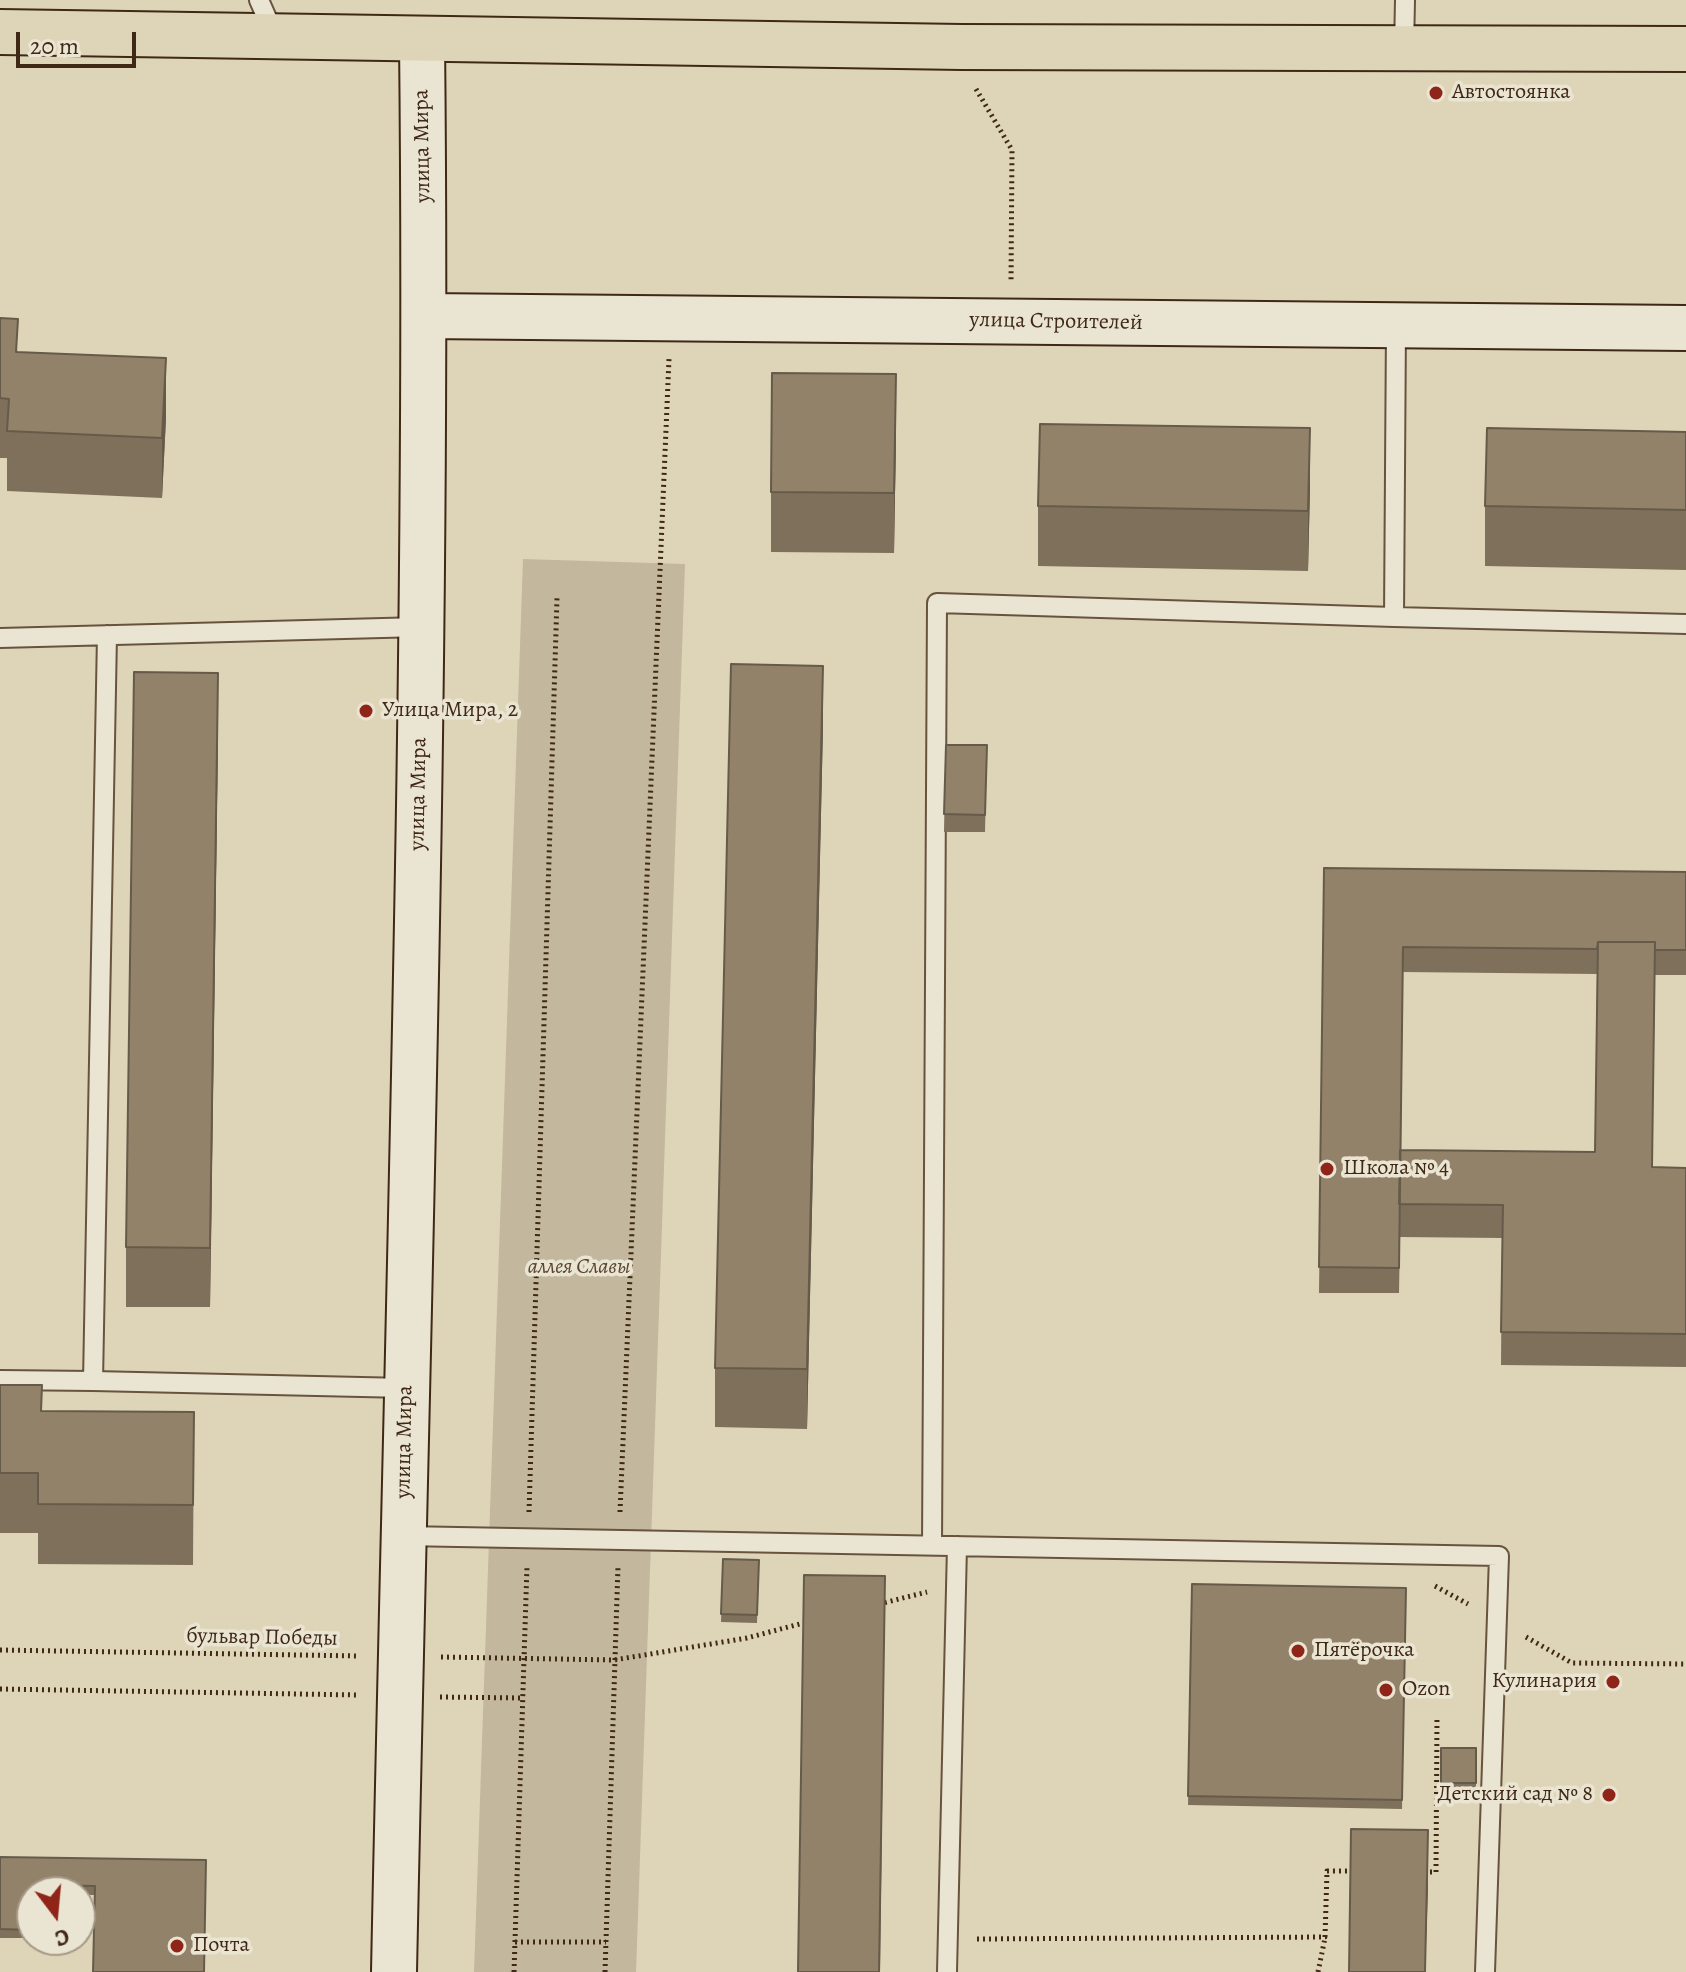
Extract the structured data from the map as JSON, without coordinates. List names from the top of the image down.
{
  "streets": {
    "main road": ["улица Мира", "улица Строителей"],
    "path": ["бульвар Победы"]
  },
  "crossings": [
    ["улица Мира", "улица Строителей"],
    ["улица Мира", "бульвар Победы"]
  ],
  "parks": ["аллея Славы"],
  "places": [
    "Автостоянка",
    "Улица Мира, 2",
    "Школа № 4",
    "Пятёрочка",
    "Кулинария",
    "Ozon",
    "Детский сад № 8",
    "Почта"
  ],
  "scale_bar": "20 m",
  "north": "bottom"
}
